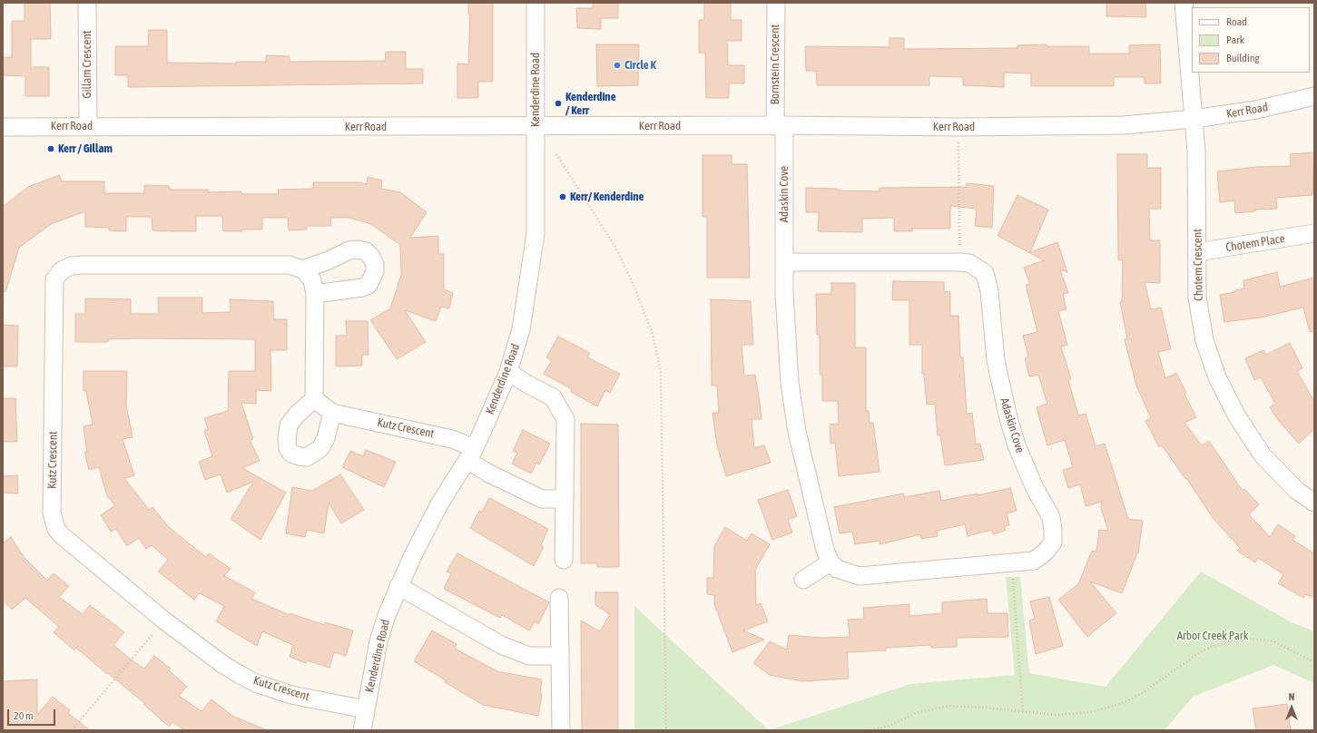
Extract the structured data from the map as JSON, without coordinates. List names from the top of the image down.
{
  "streets": {
    "street": [
      "Gillam Crescent",
      "Bornstein Crescent",
      "Kenderdine Road",
      "Kerr Road",
      "Adaskin Cove",
      "Chotem Place",
      "Chotem Crescent",
      "Kutz Crescent"
    ]
  },
  "crossings": [
    ["Gillam Crescent", "Kerr Road"],
    ["Bornstein Crescent", "Kerr Road"],
    ["Bornstein Crescent", "Adaskin Cove"],
    ["Kenderdine Road", "Kerr Road"],
    ["Kenderdine Road", "Kutz Crescent"],
    ["Kerr Road", "Adaskin Cove"],
    ["Kerr Road", "Chotem Crescent"],
    ["Chotem Place", "Chotem Crescent"]
  ],
  "parks": ["Arbor Creek Park"],
  "places": [
    "Circle K",
    "Kenderdine / Kerr",
    "Kerr / Gillam",
    "Kerr/ Kenderdine"
  ],
  "legend": ["Road", "Park", "Building"],
  "scale_bar": "20 m",
  "north": "top"
}
